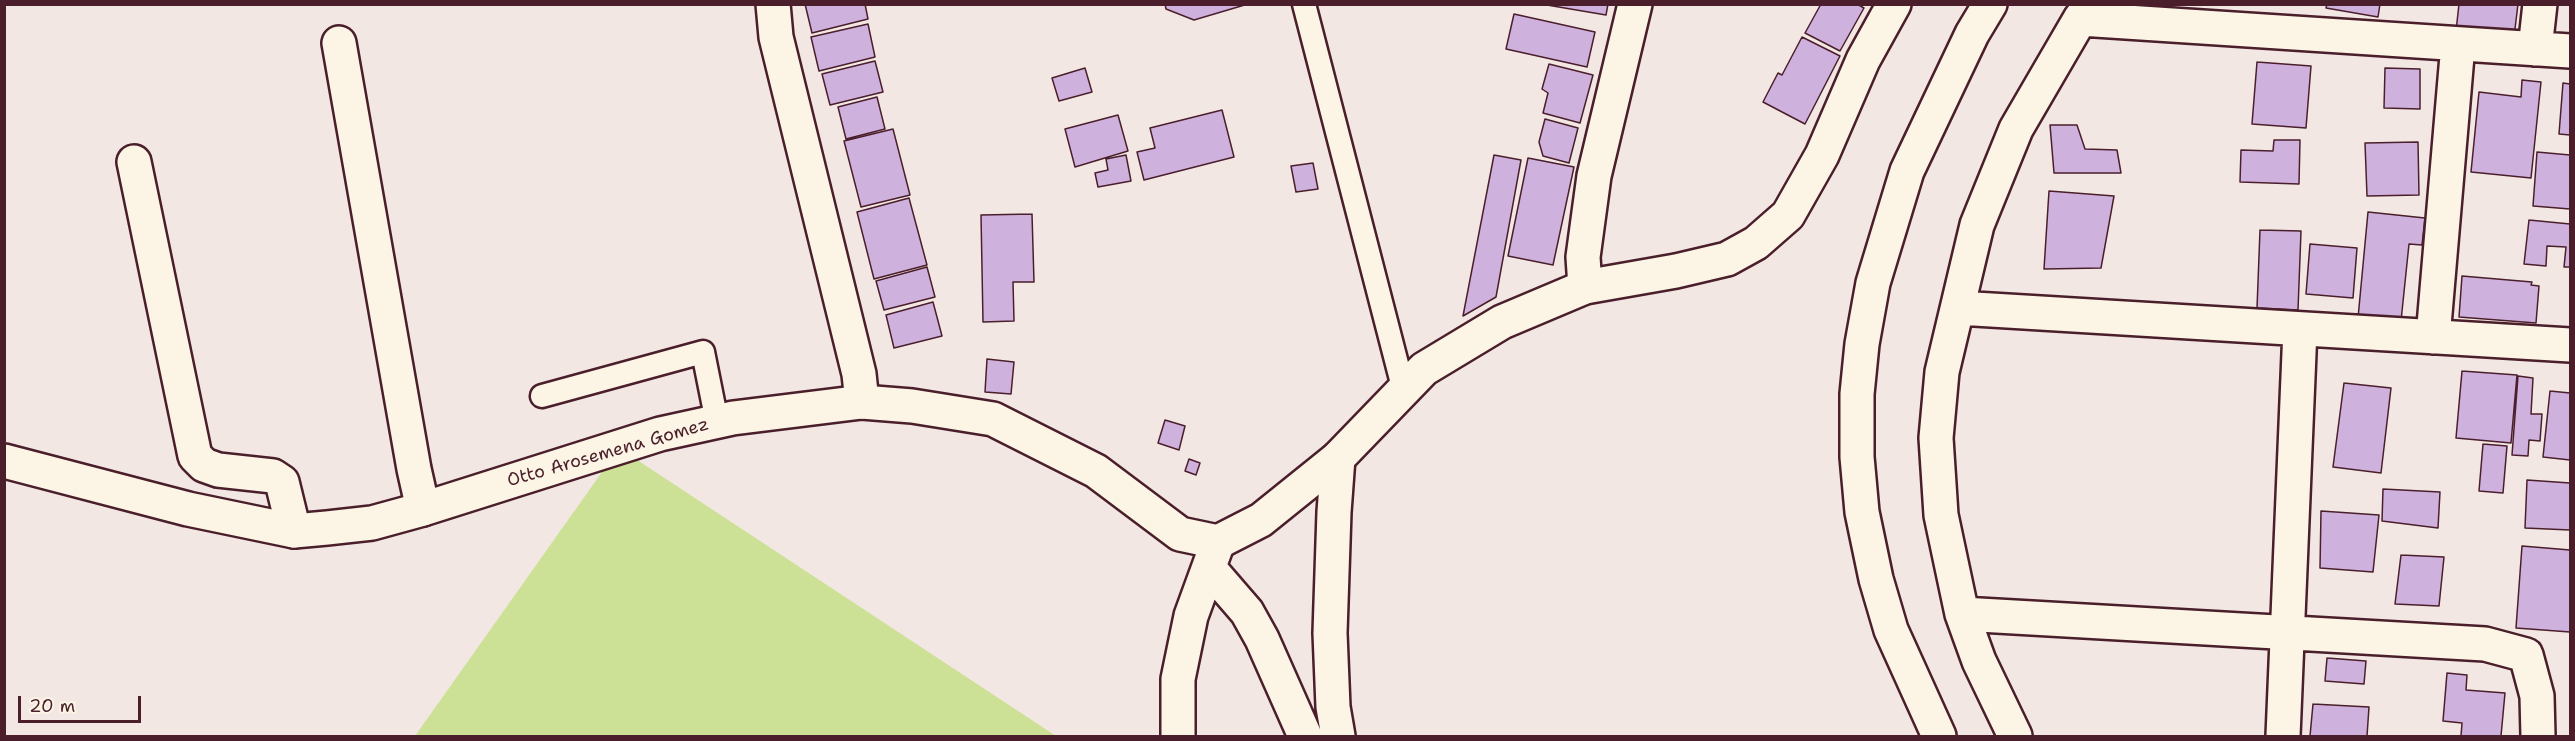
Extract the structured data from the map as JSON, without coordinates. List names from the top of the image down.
{
  "streets": {
    "street": ["Otto Arosemena Gomez"]
  },
  "scale_bar": "20 m"
}
